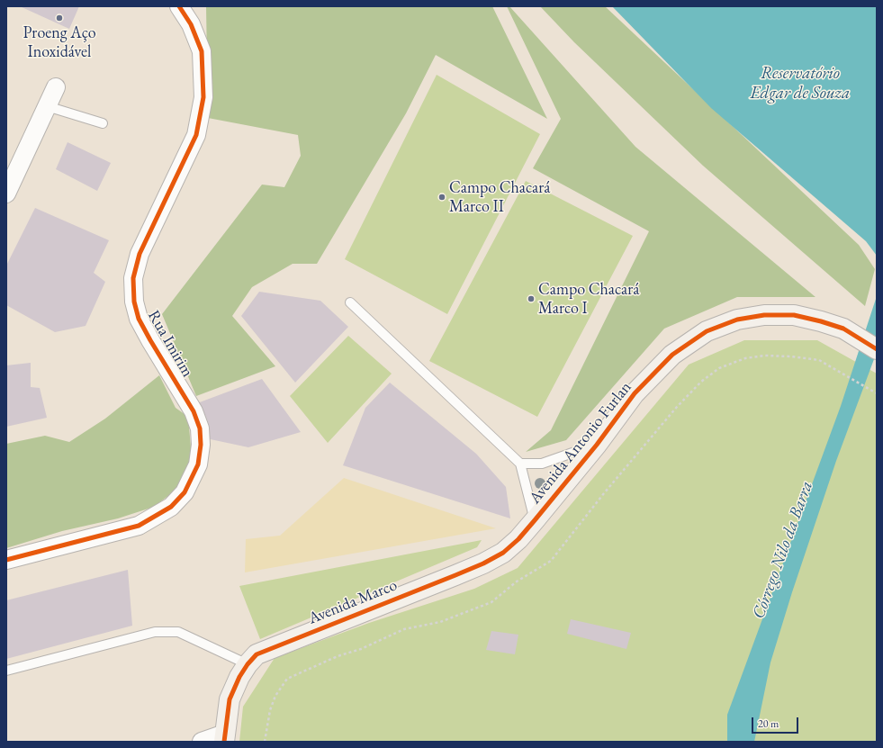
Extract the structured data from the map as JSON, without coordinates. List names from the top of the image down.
{
  "streets": {
    "main road": ["Avenida Antonio Furlan", "Avenida Marco"],
    "street": ["Rua Imirim"]
  },
  "crossings": [
    ["Avenida Antonio Furlan", "Avenida Marco"]
  ],
  "water": ["Reservatório Edgar de Souza", "Córrego Nilo da Barra"],
  "places": ["Proeng Aço Inoxidável", "Campo Chacará Marco II", "Campo Chacará Marco I"],
  "scale_bar": "20 m"
}
